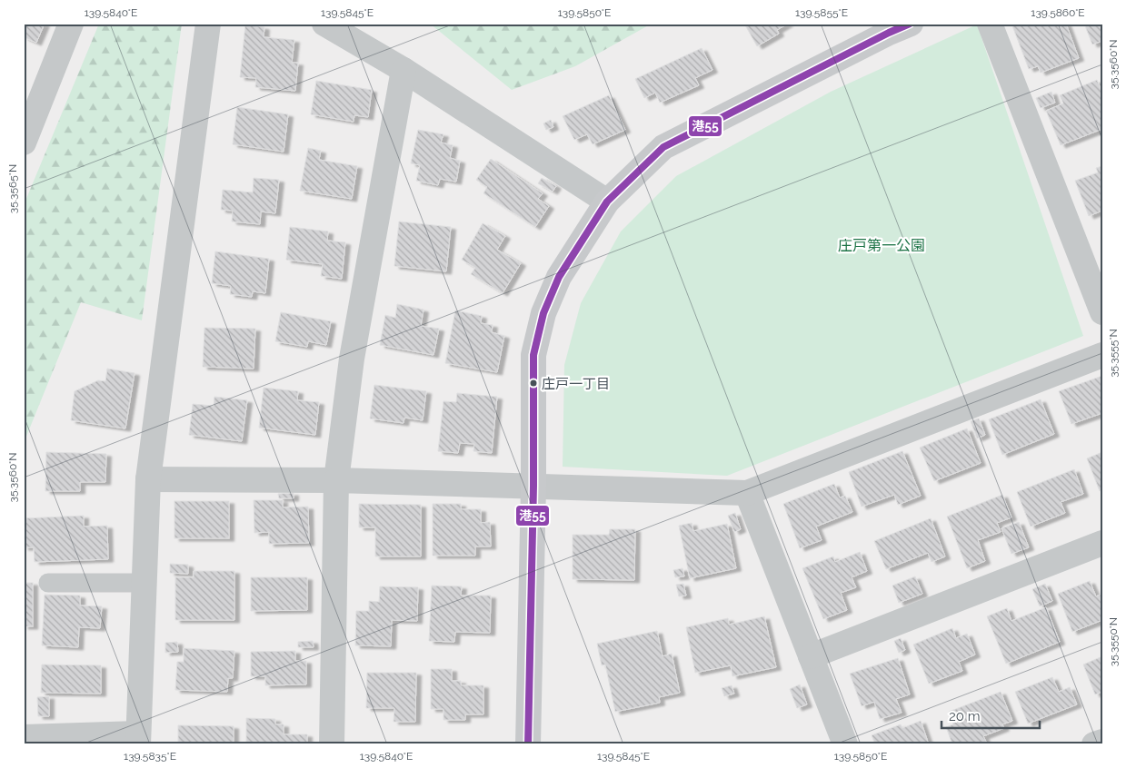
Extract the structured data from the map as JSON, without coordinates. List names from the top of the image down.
{
  "parks": ["庄戸第一公園"],
  "places": ["庄戸一丁目"],
  "lines": ["transit line 港55"],
  "scale_bar": "20 m",
  "coordinates": [
    "139.5840°E",
    "139.5845°E",
    "139.5850°E",
    "139.5855°E",
    "139.5860°E",
    "35.3560°N",
    "35.3565°N",
    "35.3555°N",
    "35.3550°N",
    "139.5835°E"
  ]
}
